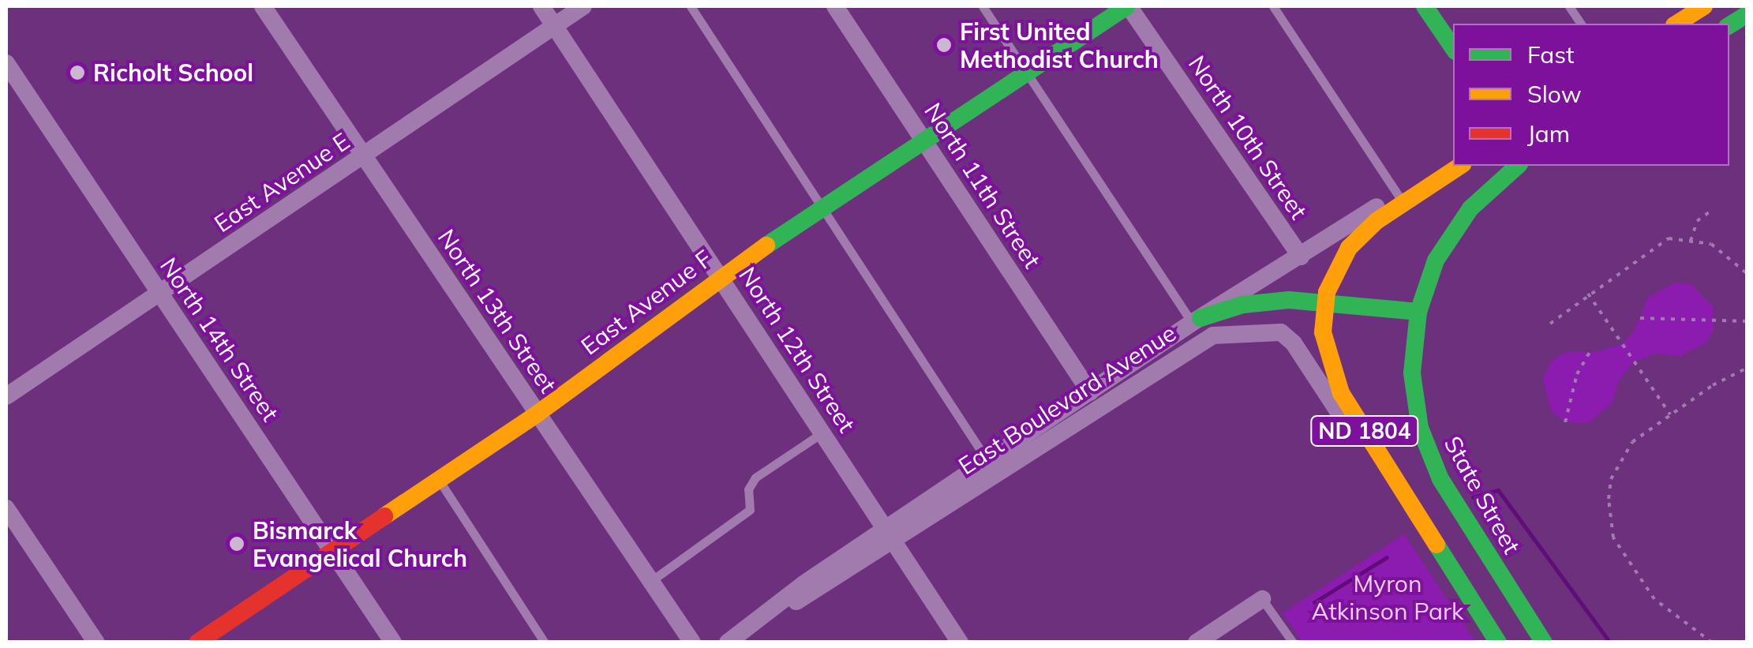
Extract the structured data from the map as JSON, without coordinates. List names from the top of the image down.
{
  "streets": {
    "main road": [
      "East Avenue F",
      "East Boulevard Avenue",
      "ND 1804",
      "State Street"
    ],
    "street": [
      "North 10th Street",
      "East Avenue E",
      "North 11th Street",
      "North 13th Street",
      "North 14th Street",
      "North 12th Street"
    ]
  },
  "crossings": [
    ["North 10th Street", "East Avenue F"],
    ["North 10th Street", "East Boulevard Avenue"],
    ["East Avenue E", "North 13th Street"],
    ["East Avenue E", "North 14th Street"],
    ["East Avenue E", "North 12th Street"],
    ["North 11th Street", "East Avenue F"],
    ["North 11th Street", "East Boulevard Avenue"],
    ["East Avenue F", "North 13th Street"],
    ["East Avenue F", "North 14th Street"],
    ["East Avenue F", "North 12th Street"],
    ["North 12th Street", "East Boulevard Avenue"],
    ["East Boulevard Avenue", "ND 1804"],
    ["ND 1804", "State Street"]
  ],
  "parks": ["Myron Atkinson Park"],
  "places": ["First United Methodist Church", "Richolt School", "Bismarck Evangelical Church"],
  "legend": ["Fast", "Slow", "Jam"]
}
